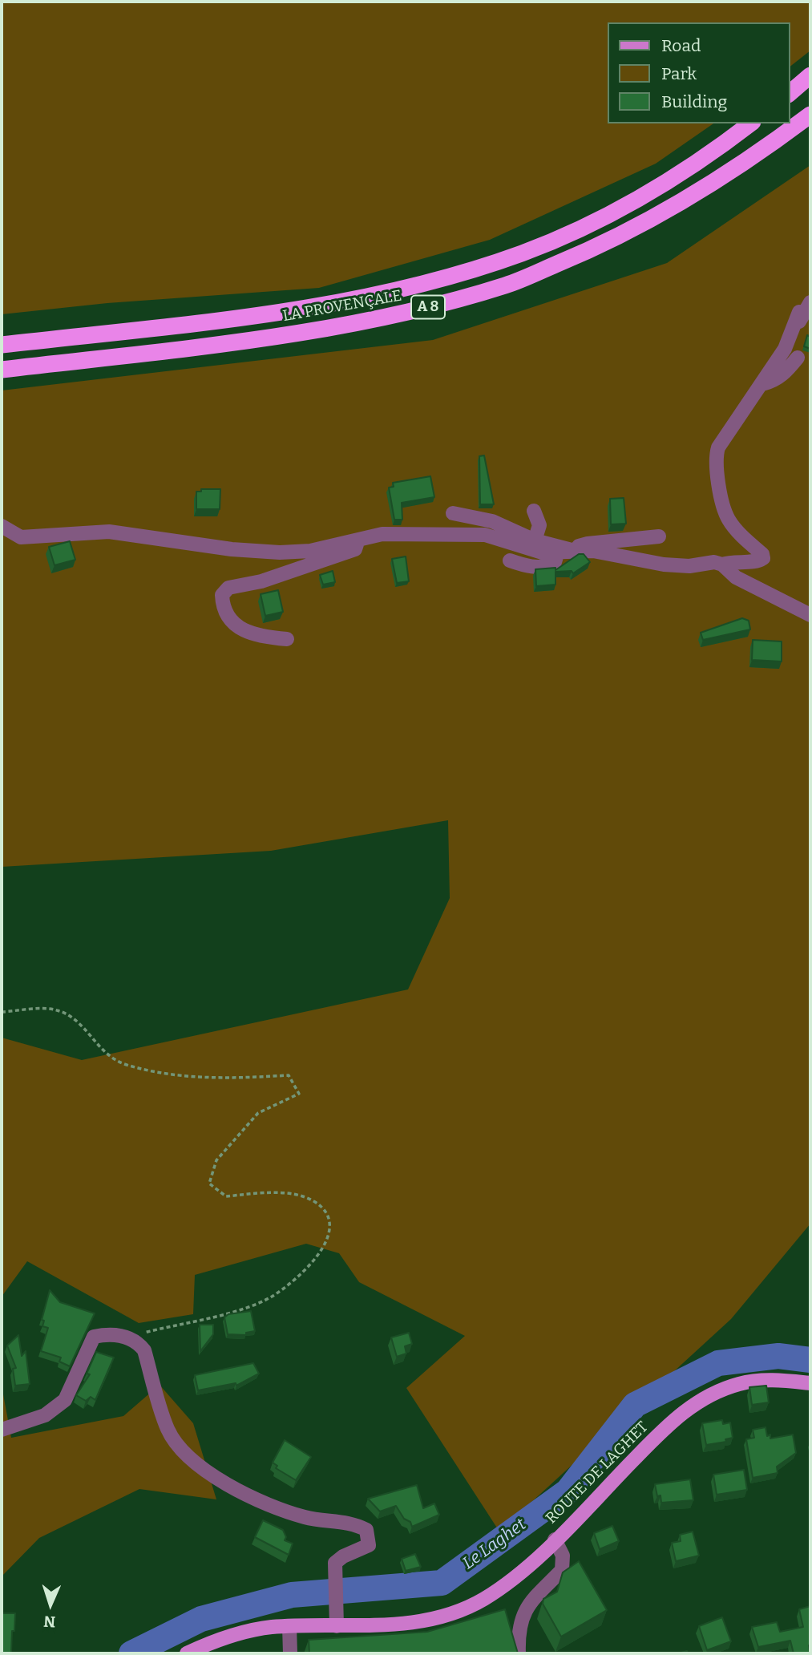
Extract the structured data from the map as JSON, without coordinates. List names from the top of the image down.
{
  "streets": {
    "highway": ["LA PROVENÇALE", "A 8"],
    "main road": ["ROUTE DE LAGHET"]
  },
  "water": ["Le Laghet"],
  "legend": ["Road", "Park", "Building"],
  "north": "bottom"
}
